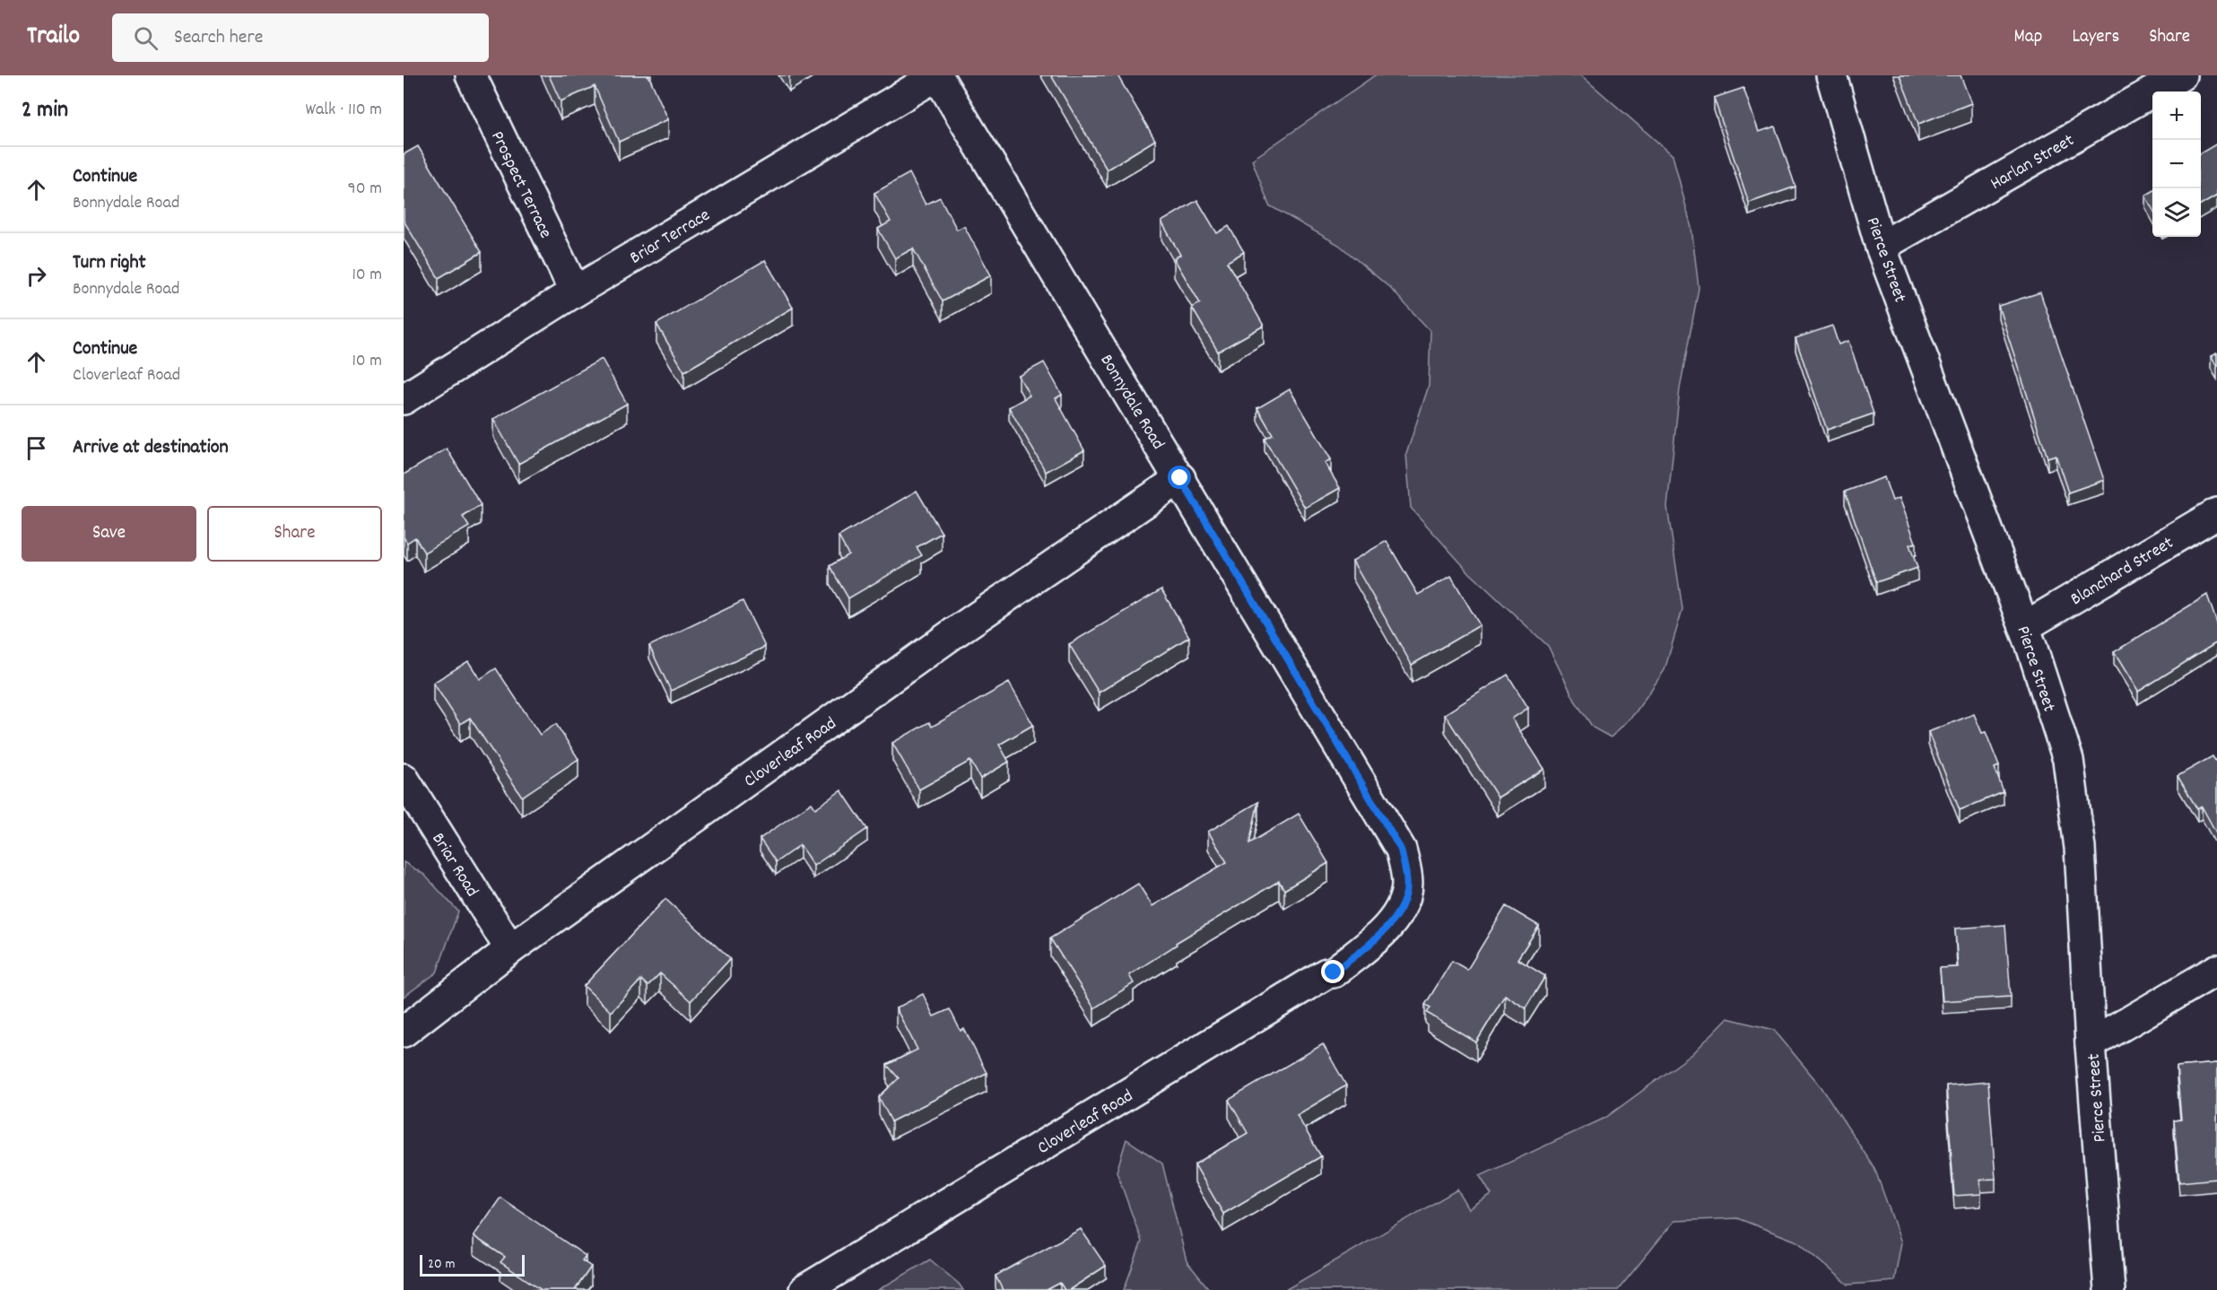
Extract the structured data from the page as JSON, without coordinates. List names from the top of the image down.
{
  "streets": {
    "street": [
      "Harlan Street",
      "Prospect Terrace",
      "Briar Terrace",
      "Pierce Street",
      "Bonnydale Road",
      "Blanchard Street",
      "Cloverleaf Road",
      "Briar Road"
    ]
  },
  "crossings": [
    ["Harlan Street", "Pierce Street"],
    ["Prospect Terrace", "Briar Terrace"],
    ["Briar Terrace", "Bonnydale Road"],
    ["Pierce Street", "Blanchard Street"],
    ["Bonnydale Road", "Cloverleaf Road"],
    ["Cloverleaf Road", "Briar Road"]
  ],
  "scale_bar": "20 m",
  "page": {
    "header": "Trailo",
    "search": "Search here",
    "nav": ["Map", "Layers", "Share"],
    "heading": ["2 min", "Walk · 110 m"],
    "map_buttons": ["+", "−"],
    "list": [
      ["Continue", "Bonnydale Road", "90 m"],
      ["Turn right", "Bonnydale Road", "10 m"],
      ["Continue", "Cloverleaf Road", "10 m"],
      "Arrive at destination"
    ],
    "buttons": ["Save", "Share"],
    "scale": "20 m"
  }
}
